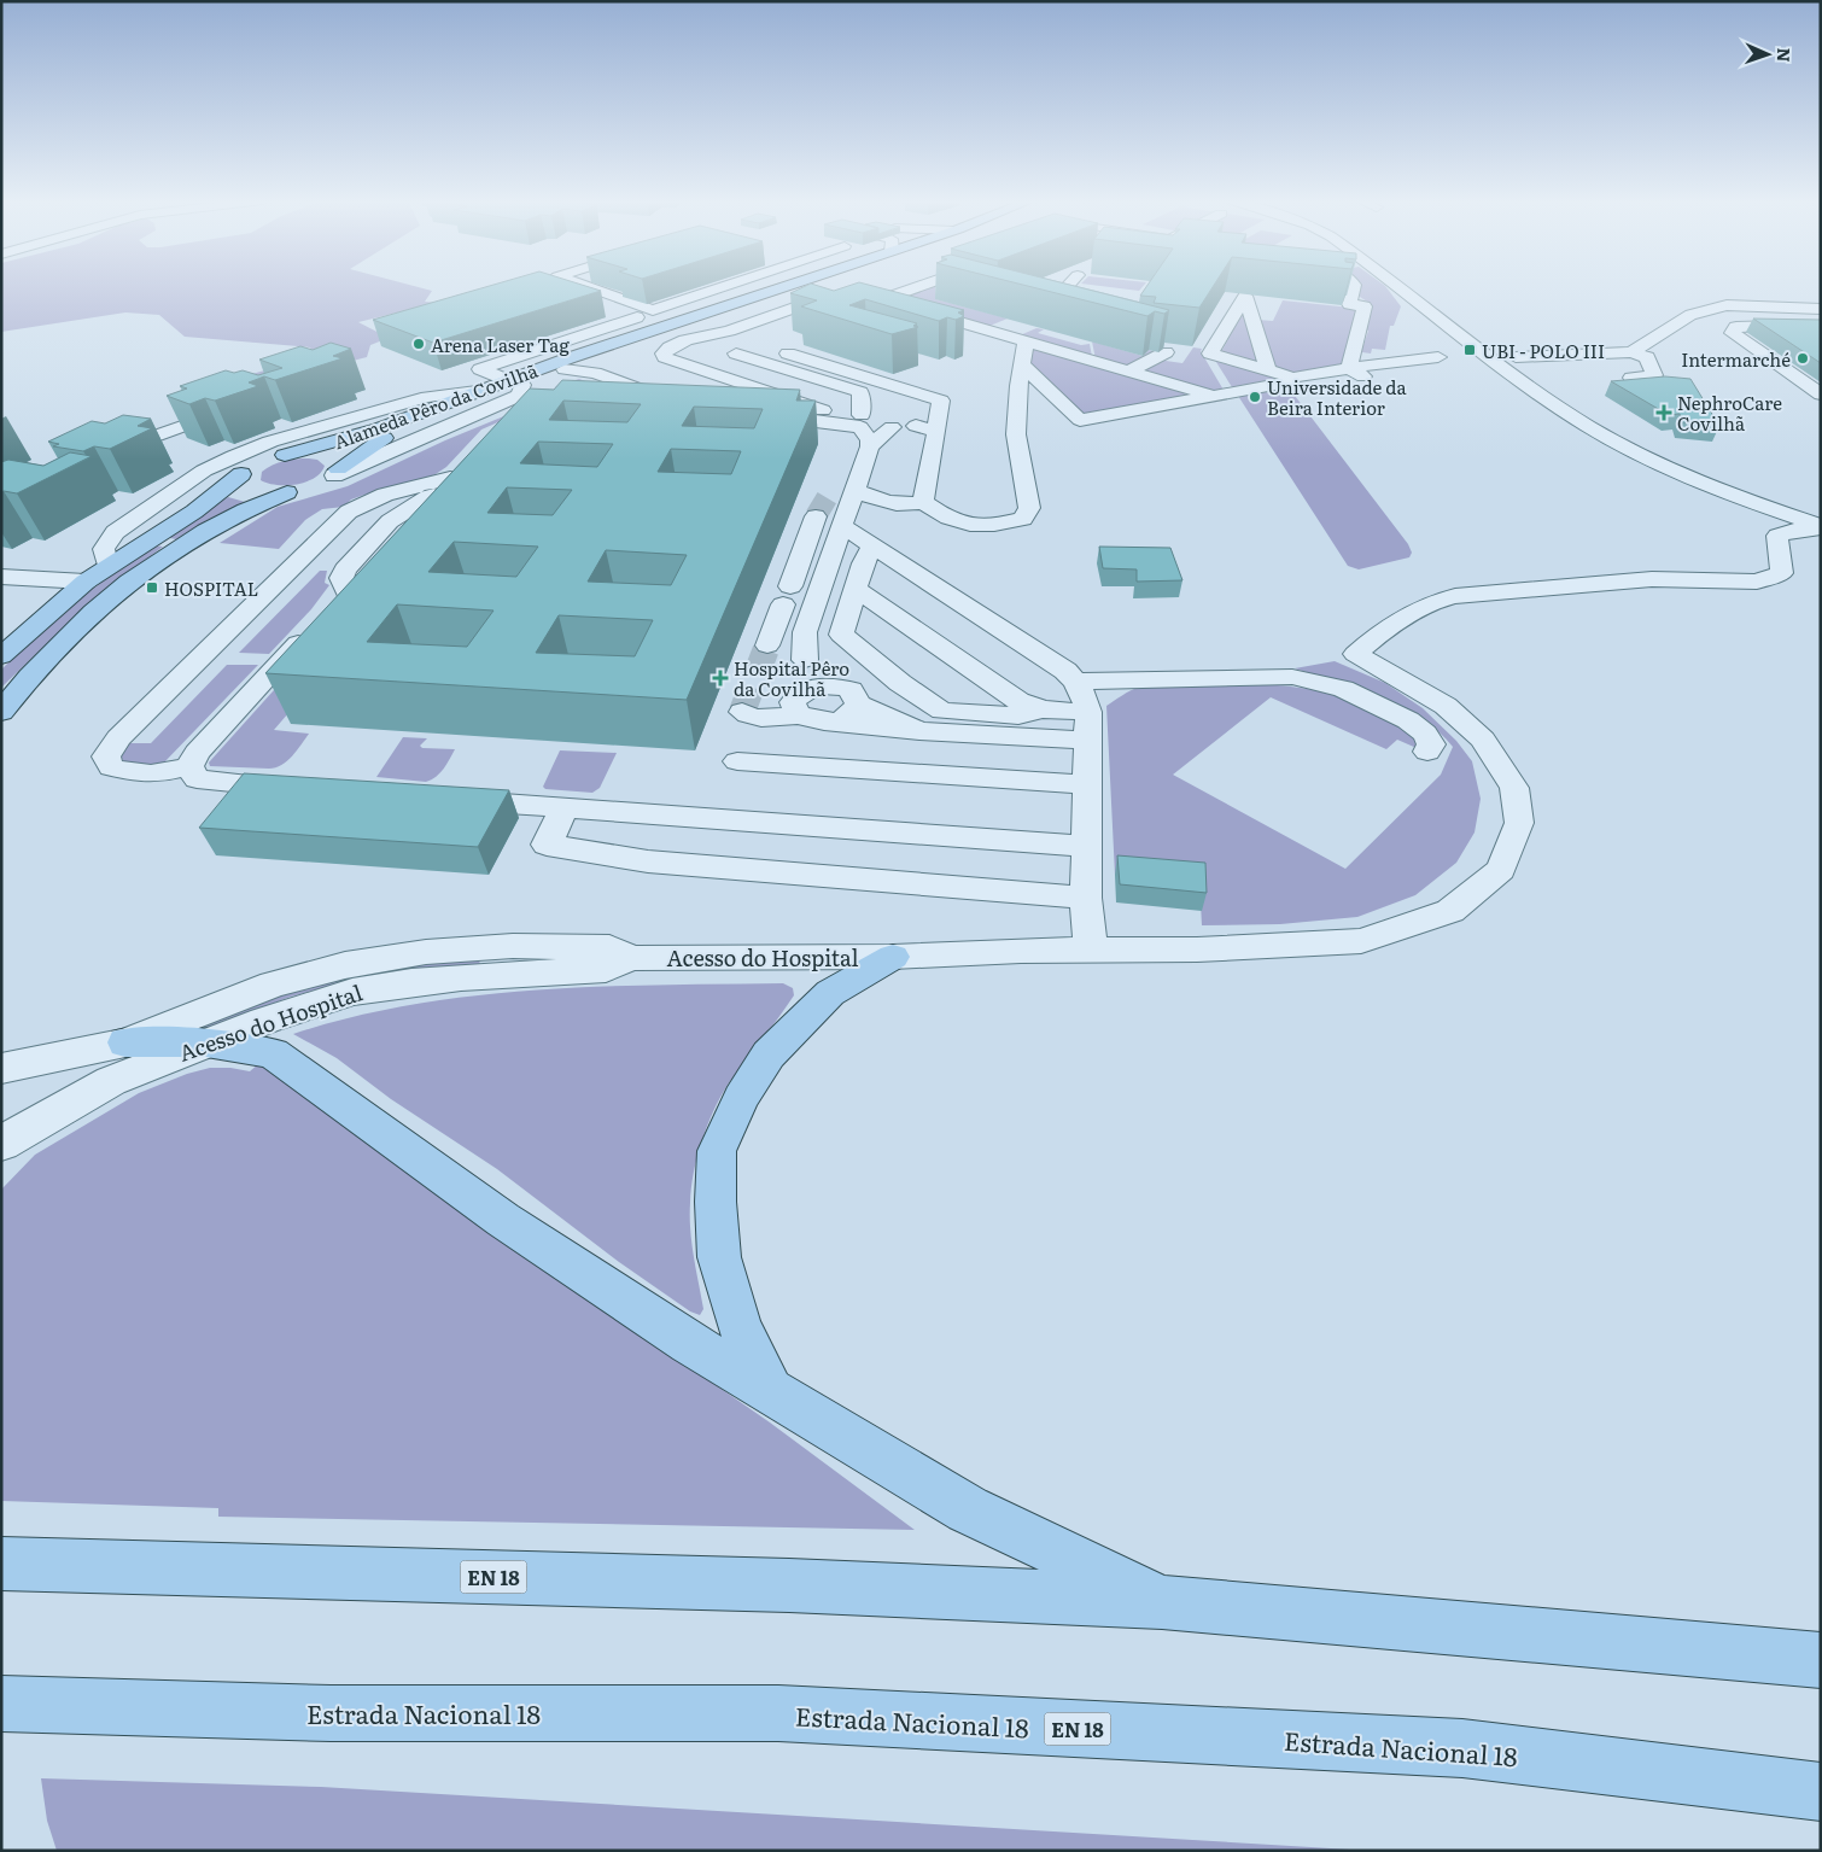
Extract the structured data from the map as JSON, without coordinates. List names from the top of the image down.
{
  "streets": {
    "main road": ["Alameda Pêro da Covilhã", "EN 18", "Estrada Nacional 18"],
    "street": ["Acesso do Hospital"]
  },
  "places": {
    "other": ["Arena Laser Tag", "Intermarché", "Universidade da Beira Interior"],
    "transit": ["UBI - POLO III", "HOSPITAL"],
    "health": ["NephroCare Covilhã", "Hospital Pêro da Covilhã"]
  },
  "north": "right"
}
